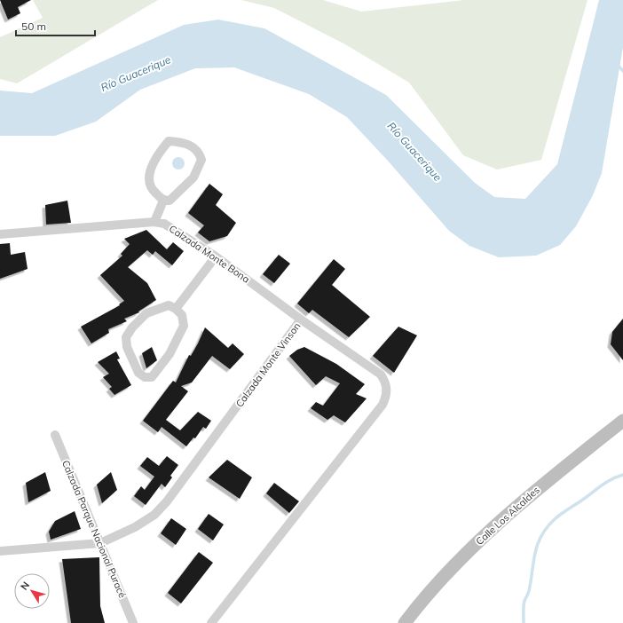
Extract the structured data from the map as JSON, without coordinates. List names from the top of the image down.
{
  "streets": {
    "main road": ["Calle Los Alcaldes"],
    "street": ["Calzada Monte Bona", "Calzada Monte Vinson", "Calzada Parque Nacional Puracé"]
  },
  "crossings": [
    ["Calzada Monte Bona", "Calzada Monte Vinson"],
    ["Calzada Monte Vinson", "Calzada Parque Nacional Puracé"]
  ],
  "water": ["Río Guacerique"],
  "scale_bar": "50 m",
  "north": "top left"
}
